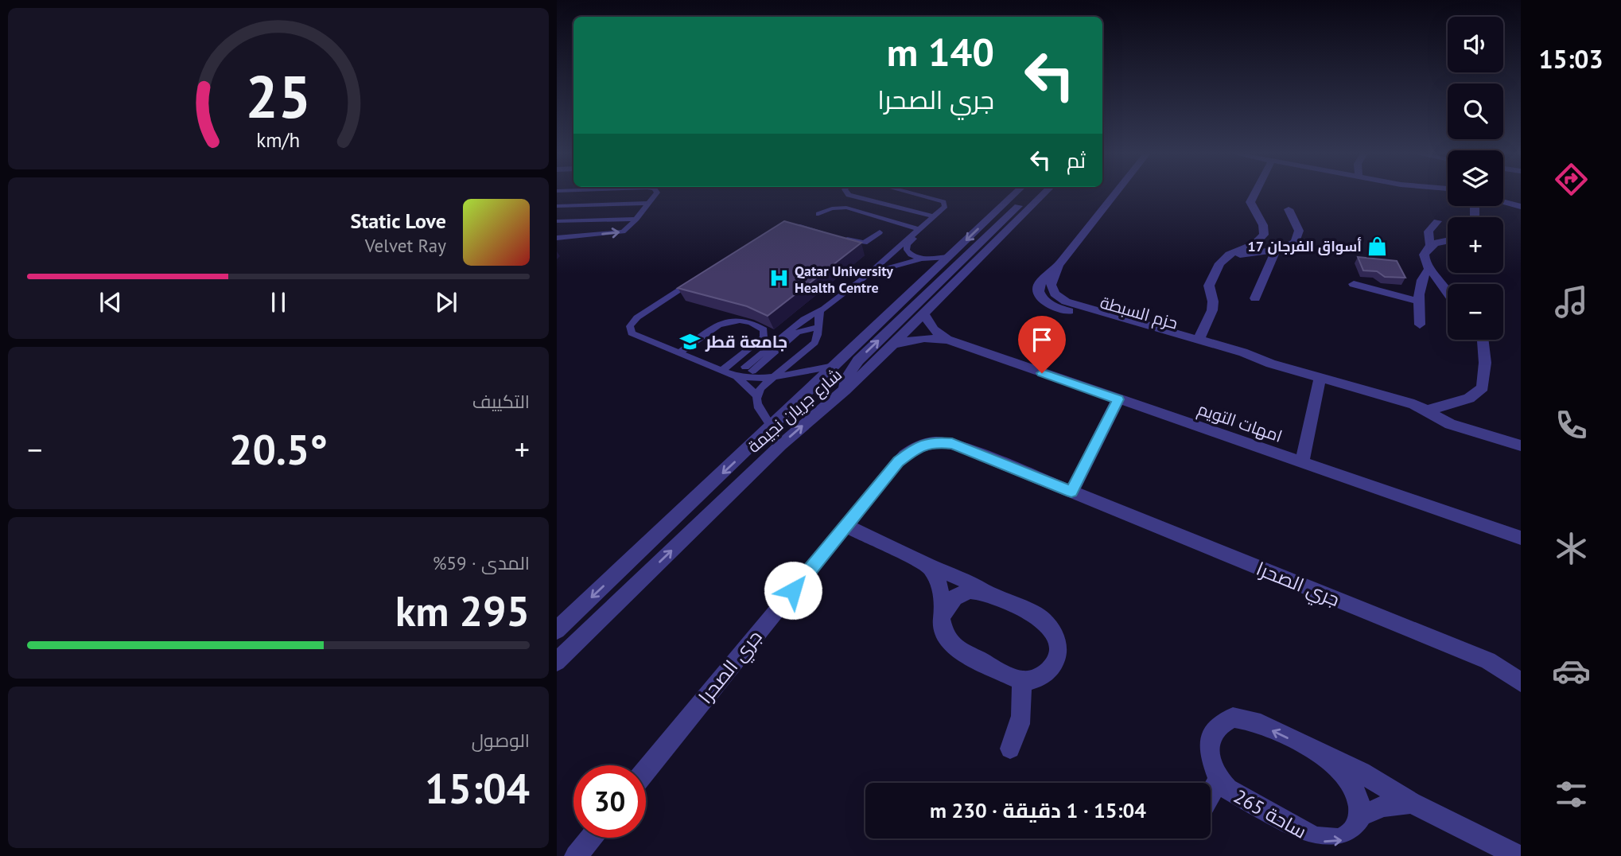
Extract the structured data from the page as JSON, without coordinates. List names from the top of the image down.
{
  "streets": {
    "street": [
      "حزم السبطة",
      "شارع جريان نجيمة",
      "امهات التويم",
      "جري الصحرا",
      "ساحة 265"
    ]
  },
  "crossings": [
    ["شارع جريان نجيمة", "امهات التويم"]
  ],
  "places": {
    "shop": ["أسواق الفرجان 17"],
    "hospital": ["Qatar University Health Centre"],
    "school or university": ["جامعة قطر"]
  },
  "page": {
    "tabs": "15:03",
    "map_buttons": ["+", "−"],
    "turn": ["140 m", "جري الصحرا"],
    "then": "ثم",
    "song": ["Static Love", "Velvet Ray"],
    "tile": [
      "التكييف",
      ["المدى · 59%", "295 km"],
      ["الوصول", "15:04"]
    ],
    "heat": ["−", "20.5°", "+"],
    "limit": "30",
    "trip": "15:04 · 1 دقيقة · 230 m",
    "gauge": ["25", "km/h"]
  }
}
